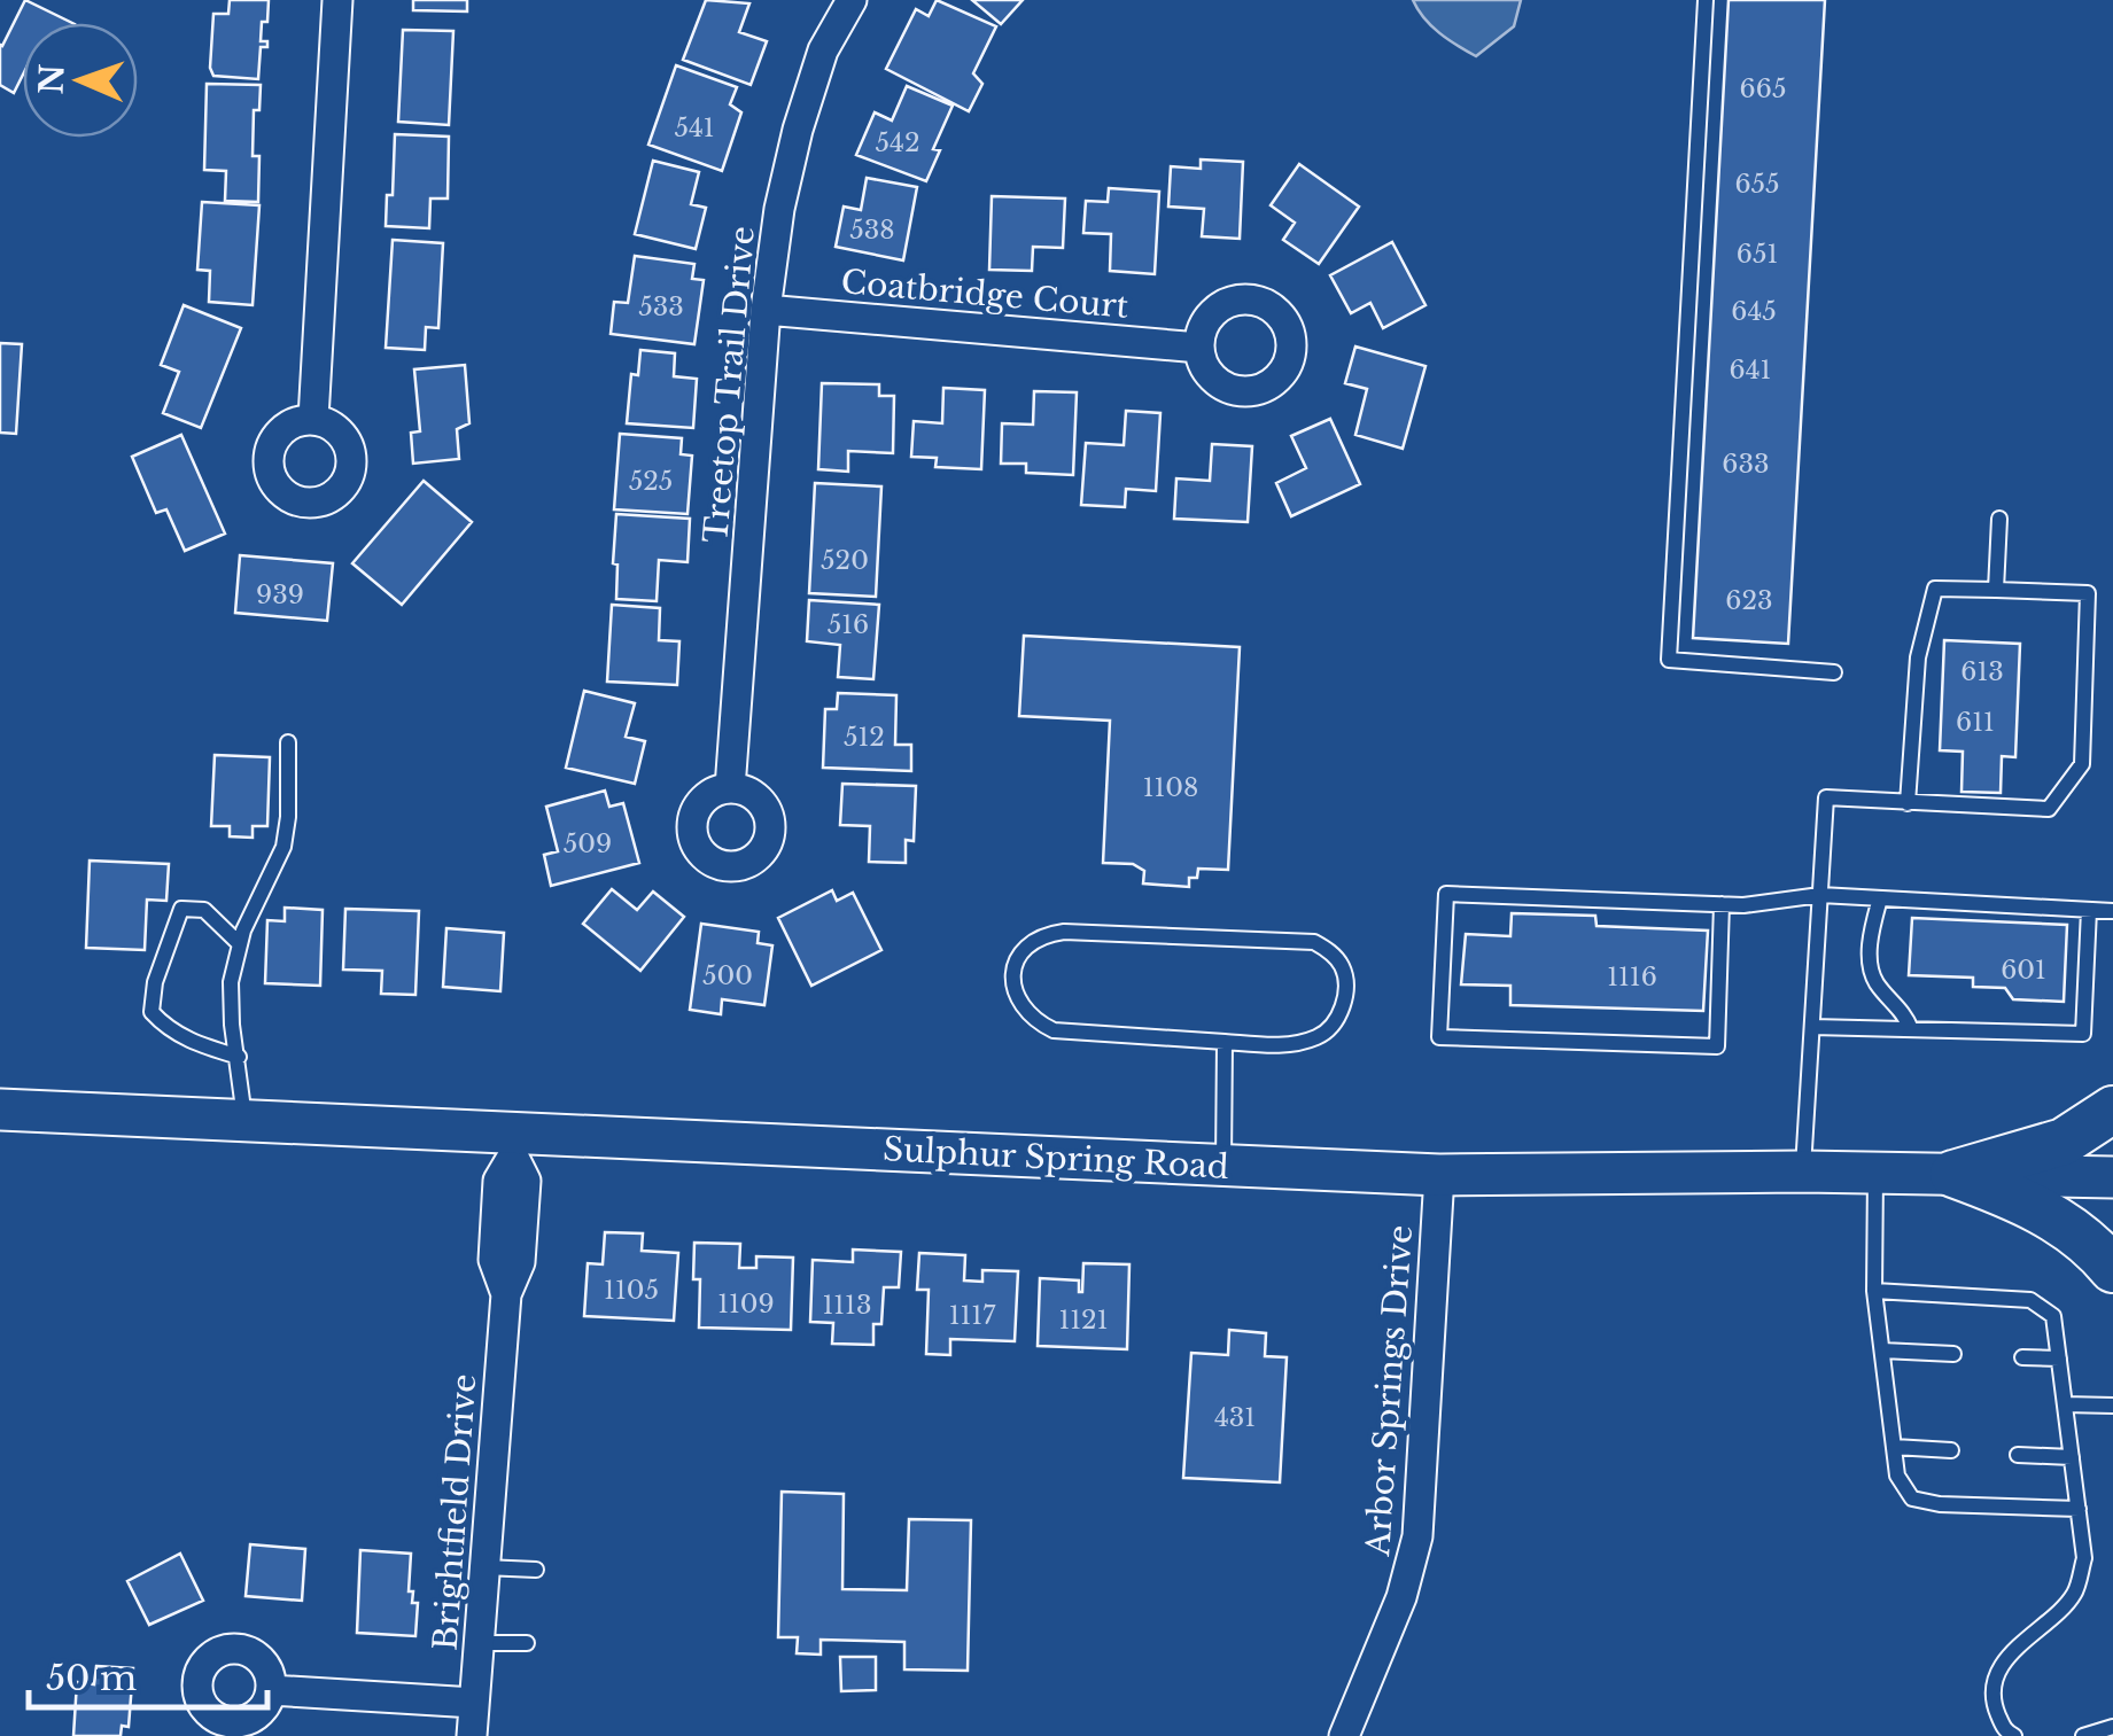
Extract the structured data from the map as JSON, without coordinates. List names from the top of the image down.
{
  "streets": {
    "main road": ["Sulphur Spring Road"],
    "street": [
      "Coatbridge Court",
      "Treetop Trail Drive",
      "Arbor Springs Drive",
      "Brightfield Drive"
    ]
  },
  "crossings": [
    ["Coatbridge Court", "Treetop Trail Drive"],
    ["Sulphur Spring Road", "Arbor Springs Drive"],
    ["Sulphur Spring Road", "Brightfield Drive"]
  ],
  "house_numbers": [
    "665",
    "541",
    "542",
    "655",
    "538",
    "651",
    "533",
    "645",
    "641",
    "633",
    "525",
    "520",
    "939",
    "623",
    "516",
    "613",
    "611",
    "512",
    "1108",
    "509",
    "601",
    "500",
    "1116",
    "1105",
    "1109",
    "1113",
    "1117",
    "1121",
    "431"
  ],
  "scale_bar": "50 m",
  "north": "left"
}
